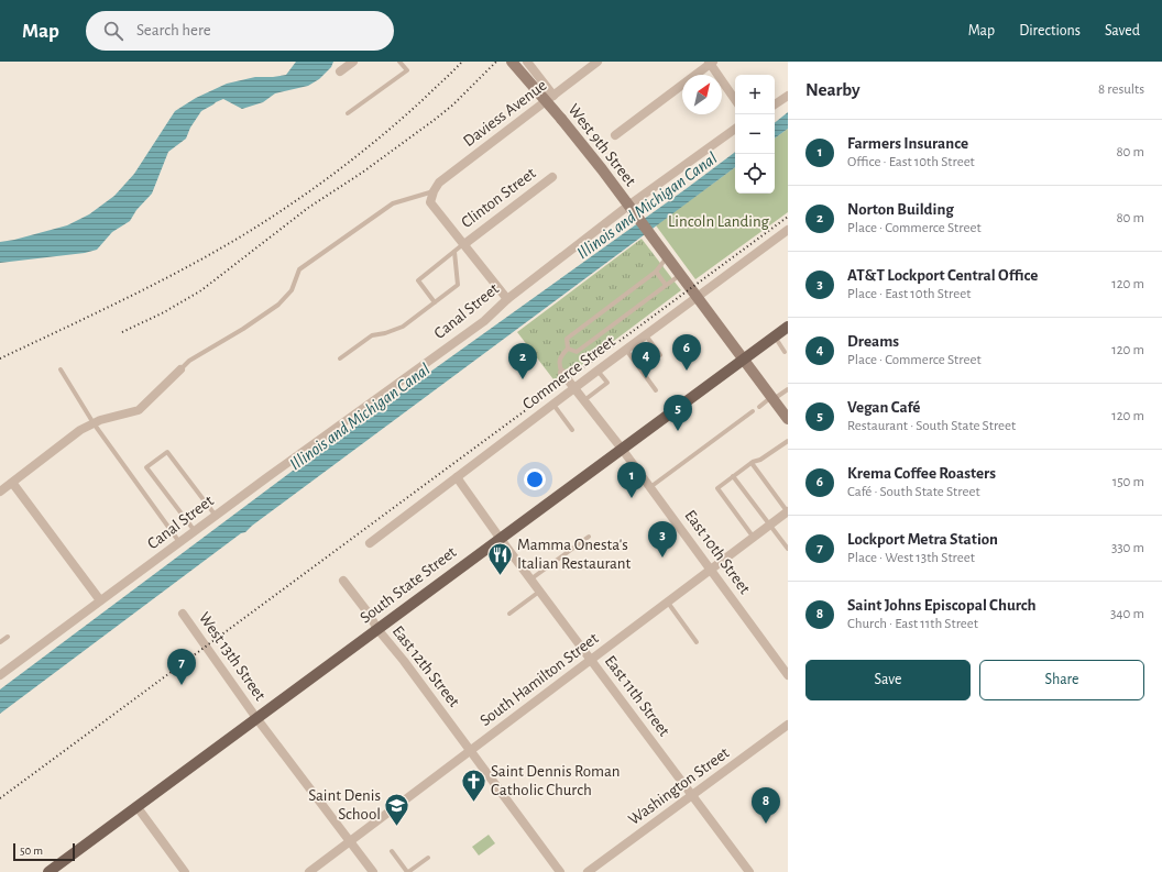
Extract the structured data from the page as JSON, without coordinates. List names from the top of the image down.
{
  "streets": {
    "main road": ["West 9th Street", "South State Street"],
    "street": [
      "Daviess Avenue",
      "Clinton Street",
      "Canal Street",
      "Commerce Street",
      "East 10th Street",
      "West 13th Street",
      "East 12th Street",
      "South Hamilton Street",
      "East 11th Street",
      "Washington Street"
    ]
  },
  "crossings": [
    ["Daviess Avenue", "West 9th Street"],
    ["West 9th Street", "Canal Street"],
    ["West 9th Street", "Commerce Street"],
    ["West 9th Street", "South State Street"],
    ["Commerce Street", "East 10th Street"],
    ["Commerce Street", "East 11th Street"],
    ["East 10th Street", "South State Street"],
    ["East 10th Street", "South Hamilton Street"],
    ["South State Street", "West 13th Street"],
    ["South State Street", "East 12th Street"],
    ["South State Street", "East 11th Street"],
    ["West 13th Street", "South Hamilton Street"],
    ["East 12th Street", "South Hamilton Street"],
    ["South Hamilton Street", "East 11th Street"],
    ["East 11th Street", "Washington Street"]
  ],
  "water": ["Illinois and Michigan Canal"],
  "parks": ["Lincoln Landing"],
  "places": {
    "restaurant": ["Mamma Onesta's Italian Restaurant"],
    "church": ["Saint Dennis Roman Catholic Church"],
    "school or university": ["Saint Denis School"]
  },
  "scale_bar": "50 m",
  "north": "top right",
  "page": {
    "header": "Map",
    "search": "Search here",
    "nav": ["Map", "Directions", "Saved"],
    "heading": ["Nearby", "8 results"],
    "map_buttons": ["+", "−"],
    "list": [
      {
        "mark": "1",
        "name": "Farmers Insurance",
        "note": "Office · East 10th Street",
        "value": "80 m"
      },
      {
        "mark": "2",
        "name": "Norton Building",
        "note": "Place · Commerce Street",
        "value": "80 m"
      },
      {
        "mark": "3",
        "name": "AT&T Lockport Central Office",
        "note": "Place · East 10th Street",
        "value": "120 m"
      },
      {
        "mark": "4",
        "name": "Dreams",
        "note": "Place · Commerce Street",
        "value": "120 m"
      },
      {
        "mark": "5",
        "name": "Vegan Café",
        "note": "Restaurant · South State Street",
        "value": "120 m"
      },
      {
        "mark": "6",
        "name": "Krema Coffee Roasters",
        "note": "Café · South State Street",
        "value": "150 m"
      },
      {
        "mark": "7",
        "name": "Lockport Metra Station",
        "note": "Place · West 13th Street",
        "value": "330 m"
      },
      {
        "mark": "8",
        "name": "Saint Johns Episcopal Church",
        "note": "Church · East 11th Street",
        "value": "340 m"
      }
    ],
    "pins": [
      "6",
      "4",
      "2",
      "5",
      "1",
      "3",
      "7",
      "8"
    ],
    "buttons": ["Save", "Share"],
    "scale": "50 m"
  }
}
